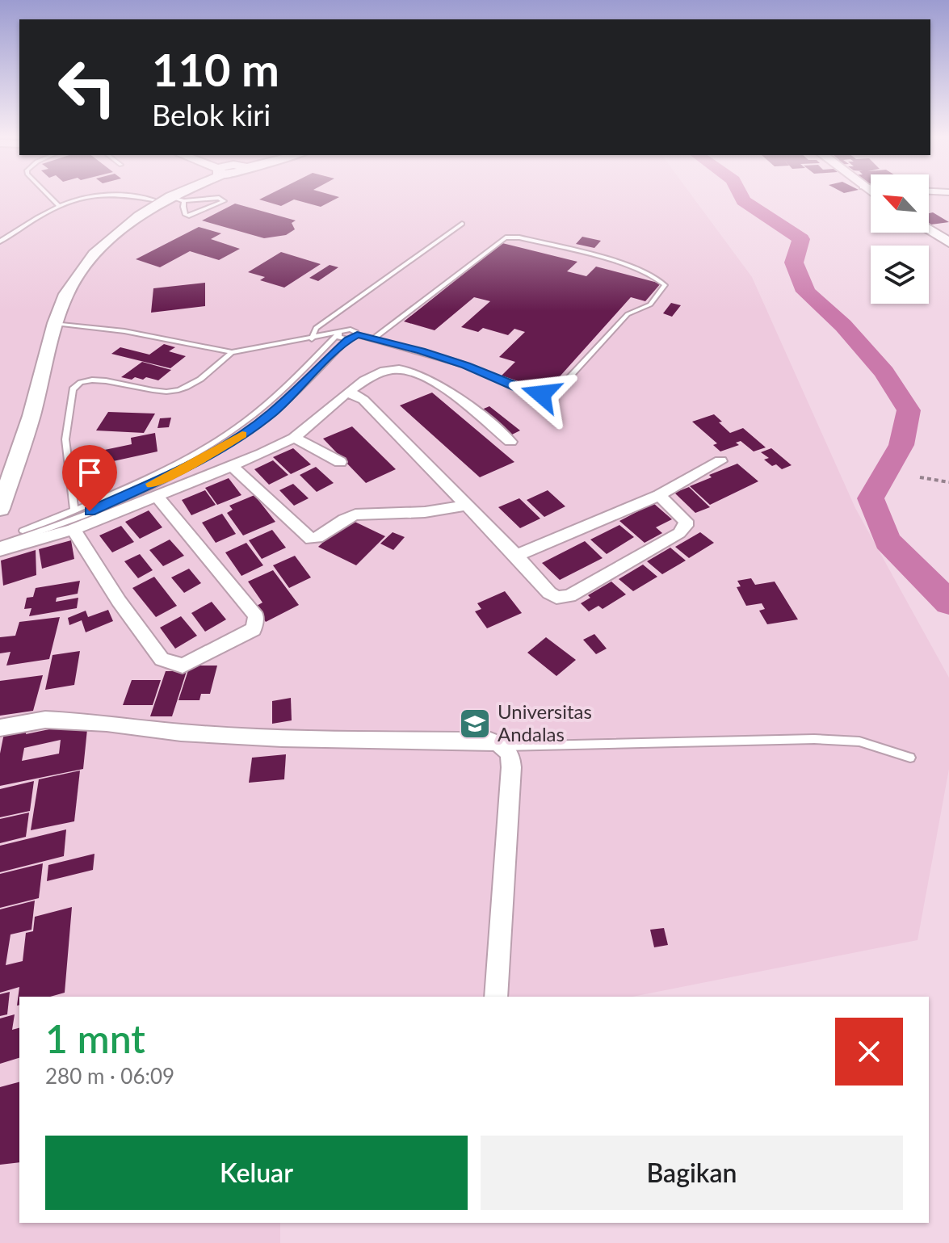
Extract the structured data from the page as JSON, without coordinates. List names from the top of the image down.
{
  "places": {
    "school or university": ["Universitas Andalas"]
  },
  "north": "top left",
  "page": {
    "turn": ["110 m", "Belok kiri"],
    "heading": ["1 mnt", "280 m · 06:09"],
    "buttons": ["Keluar", "Bagikan"]
  }
}
